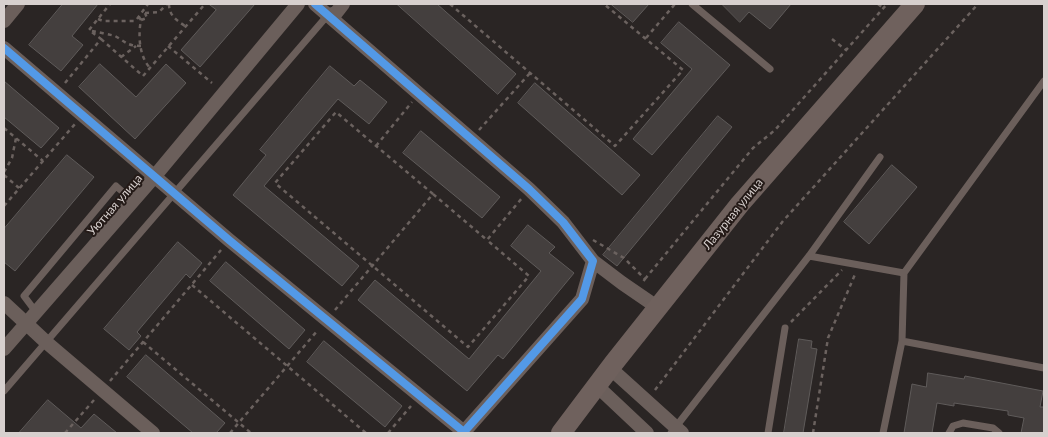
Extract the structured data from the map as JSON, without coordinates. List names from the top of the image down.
{
  "streets": {
    "street": ["Уютная улица", "Лазурная улица"]
  }
}
